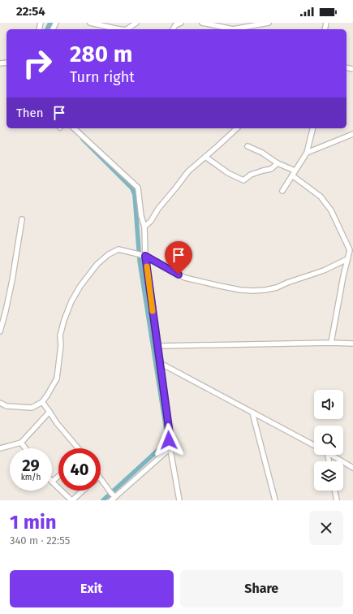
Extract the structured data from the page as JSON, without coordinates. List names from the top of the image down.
{
  "page": {
    "status": "22:54",
    "turn": ["280 m", "Turn right"],
    "then": "Then",
    "speed": "29 km/h",
    "limit": "40",
    "heading": ["1 min", "340 m · 22:55"],
    "buttons": ["Exit", "Share"]
  }
}
